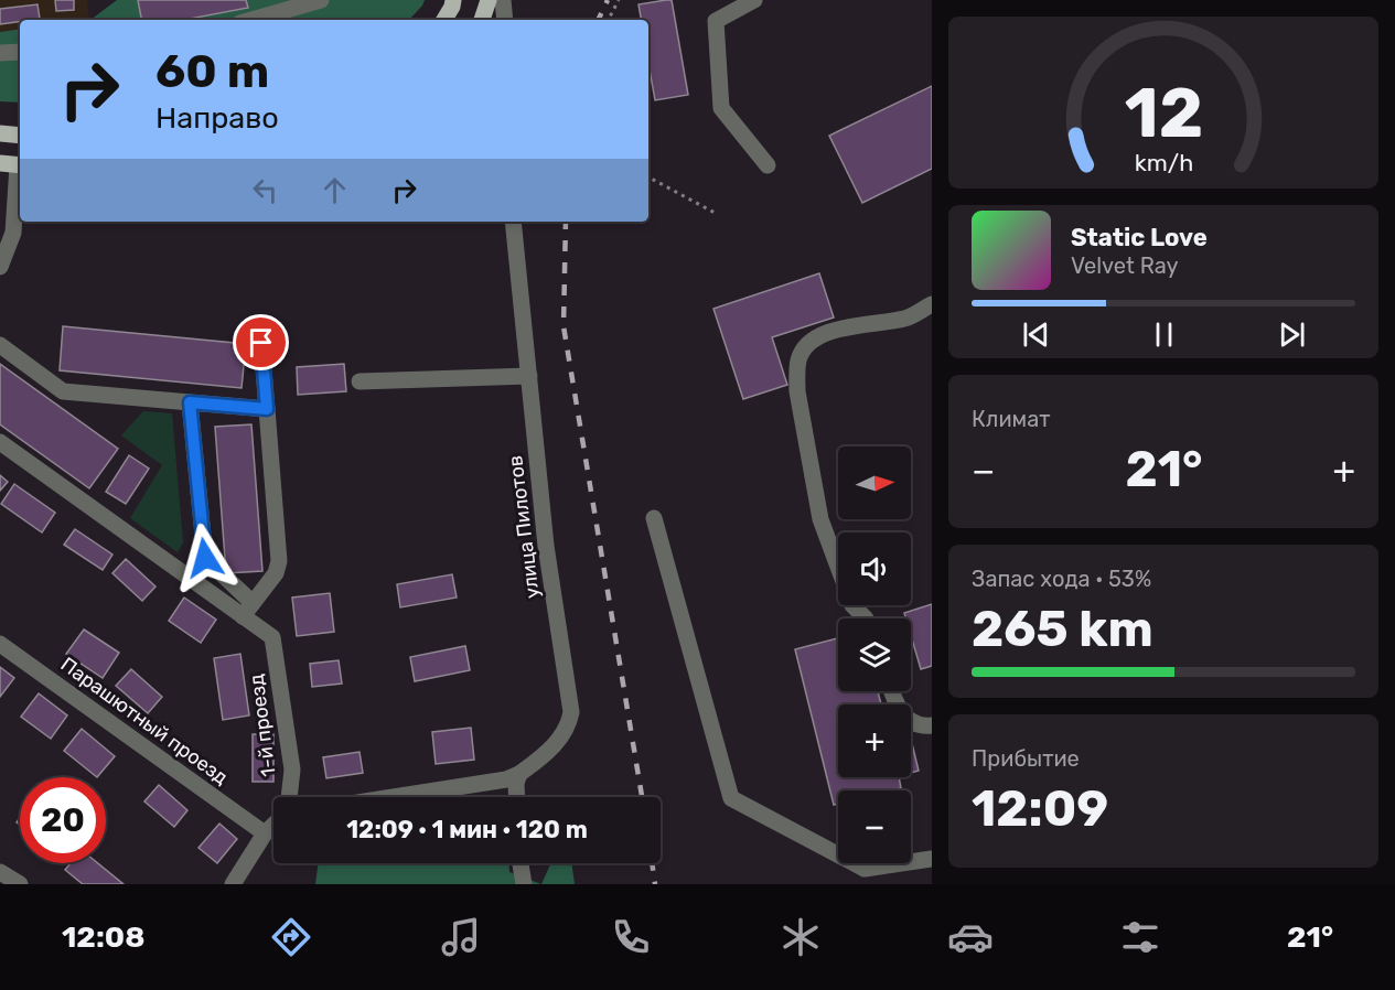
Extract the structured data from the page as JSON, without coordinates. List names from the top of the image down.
{
  "streets": {
    "street": ["улица Пилотов", "Парашютный проезд", "1-й проезд"]
  },
  "north": "right",
  "page": {
    "turn": ["60 m", "Направо"],
    "song": ["Static Love", "Velvet Ray"],
    "tile": [
      "Климат",
      ["Запас хода · 53%", "265 km"],
      ["Прибытие", "12:09"]
    ],
    "heat": ["−", "21°", "+"],
    "map_buttons": ["+", "−"],
    "limit": "20",
    "trip": "12:09 · 1 мин · 120 m",
    "tabs": ["12:08", "21°"],
    "gauge": ["12", "km/h"]
  }
}
